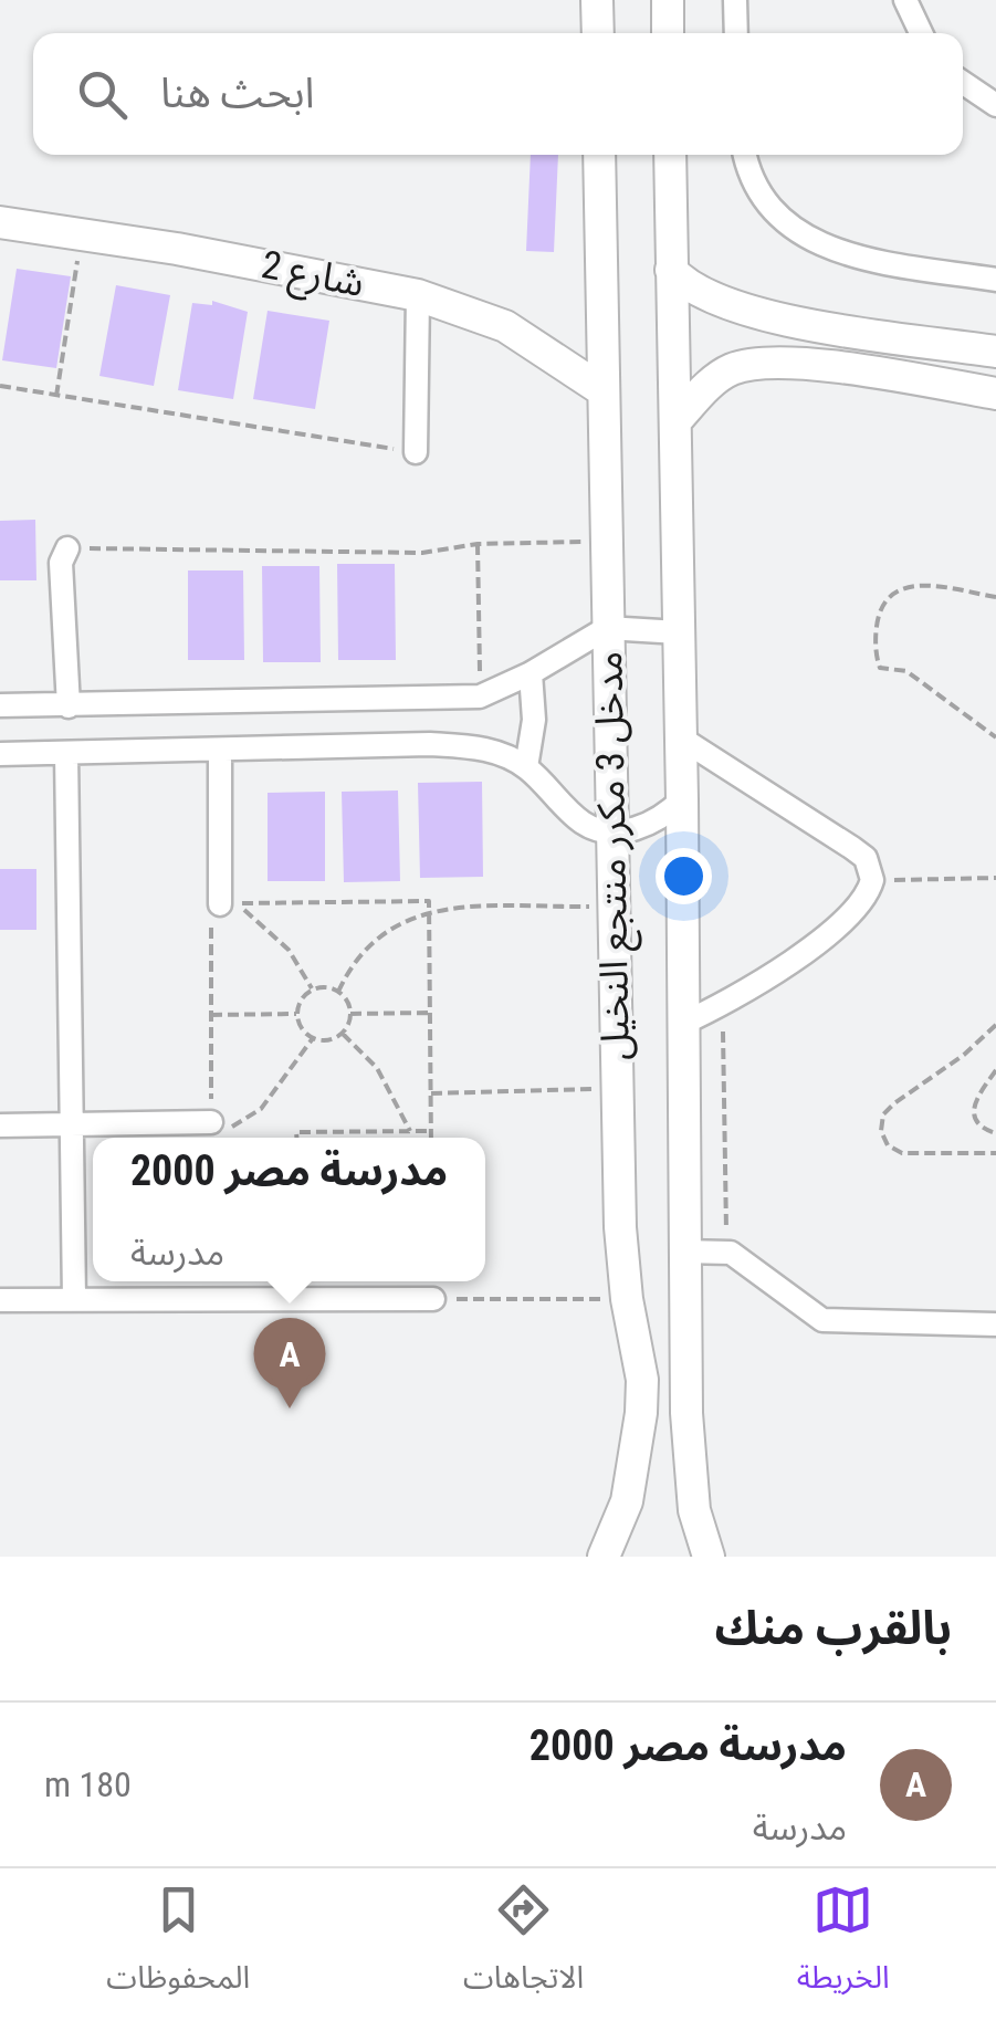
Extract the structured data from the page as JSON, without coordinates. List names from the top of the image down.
{
  "streets": {
    "street": ["شارع 2", "مدخل 3 مكرر منتجع النخيل"]
  },
  "crossings": [
    ["شارع 2", "مدخل 3 مكرر منتجع النخيل"]
  ],
  "page": {
    "search": "ابحث هنا",
    "popup": ["مدرسة مصر 2000", "مدرسة"],
    "pins": "A",
    "heading": "بالقرب منك",
    "list": [
      {
        "mark": "A",
        "name": "مدرسة مصر 2000",
        "note": "مدرسة",
        "value": "180 m"
      }
    ],
    "nav": ["الخريطة", "الاتجاهات", "المحفوظات"]
  }
}
